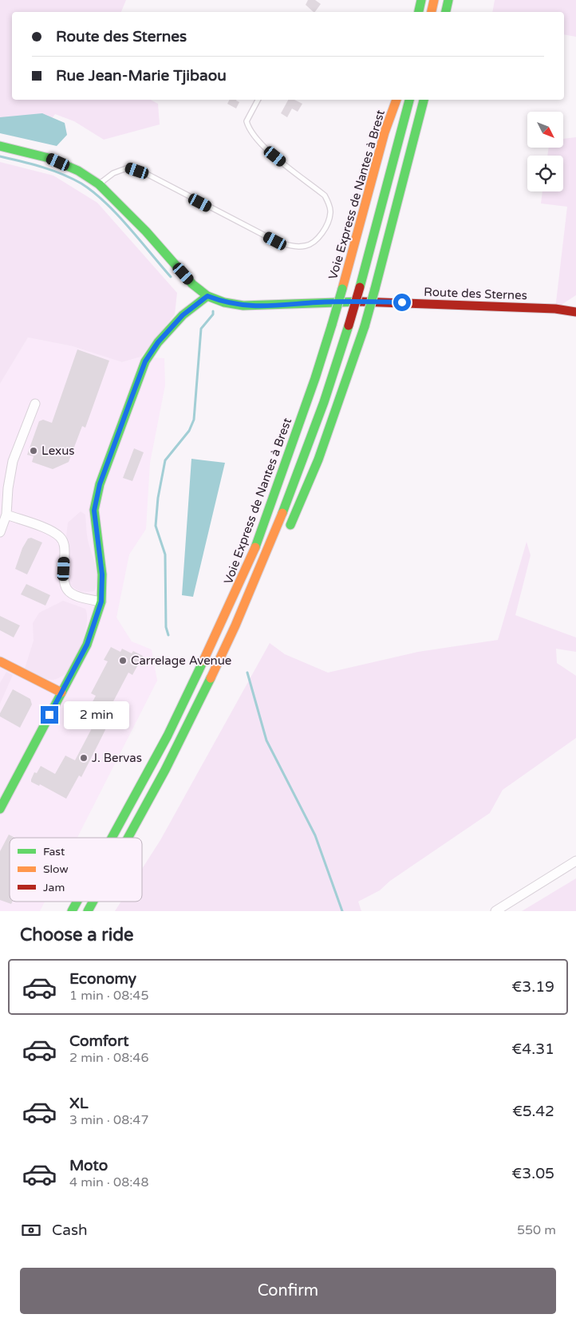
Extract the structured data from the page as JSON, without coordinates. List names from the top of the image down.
{
  "streets": {
    "main road": ["Voie Express de Nantes à Brest", "Route des Sternes"]
  },
  "places": ["Lexus", "Carrelage Avenue", "J. Bervas"],
  "legend": ["Fast", "Slow", "Jam"],
  "north": "bottom right",
  "page": {
    "banner": ["Route des Sternes", "Rue Jean-Marie Tjibaou"],
    "bubble": "2 min",
    "heading": "Choose a ride",
    "list": [
      {
        "name": "Economy",
        "note": "1 min · 08:45",
        "value": "€3.19"
      },
      {
        "name": "Comfort",
        "note": "2 min · 08:46",
        "value": "€4.31"
      },
      {
        "name": "XL",
        "note": "3 min · 08:47",
        "value": "€5.42"
      },
      {
        "name": "Moto",
        "note": "4 min · 08:48",
        "value": "€3.05"
      }
    ],
    "pay": ["Cash", "550 m"],
    "buttons": "Confirm"
  }
}
